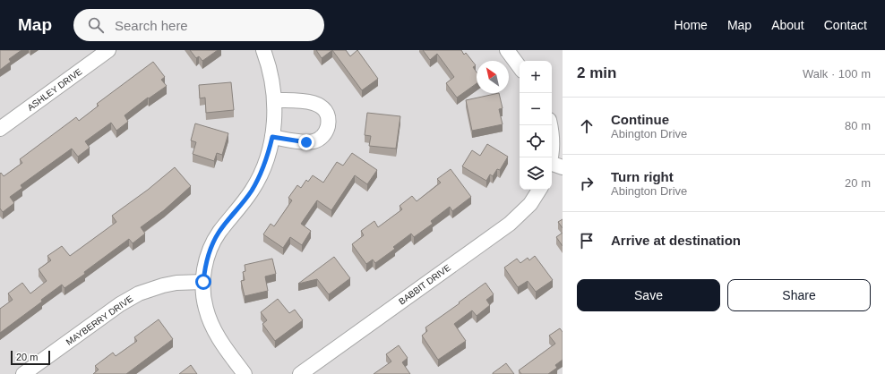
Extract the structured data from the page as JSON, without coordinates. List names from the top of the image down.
{
  "streets": {
    "street": ["ASHLEY DRIVE", "BABBIT DRIVE", "MAYBERRY DRIVE"]
  },
  "scale_bar": "20 m",
  "north": "top left",
  "page": {
    "header": "Map",
    "search": "Search here",
    "nav": [
      "Home",
      "Map",
      "About",
      "Contact"
    ],
    "heading": ["2 min", "Walk · 100 m"],
    "map_buttons": ["+", "−"],
    "list": [
      ["Continue", "Abington Drive", "80 m"],
      ["Turn right", "Abington Drive", "20 m"],
      "Arrive at destination"
    ],
    "buttons": ["Save", "Share"],
    "scale": "20 m"
  }
}
